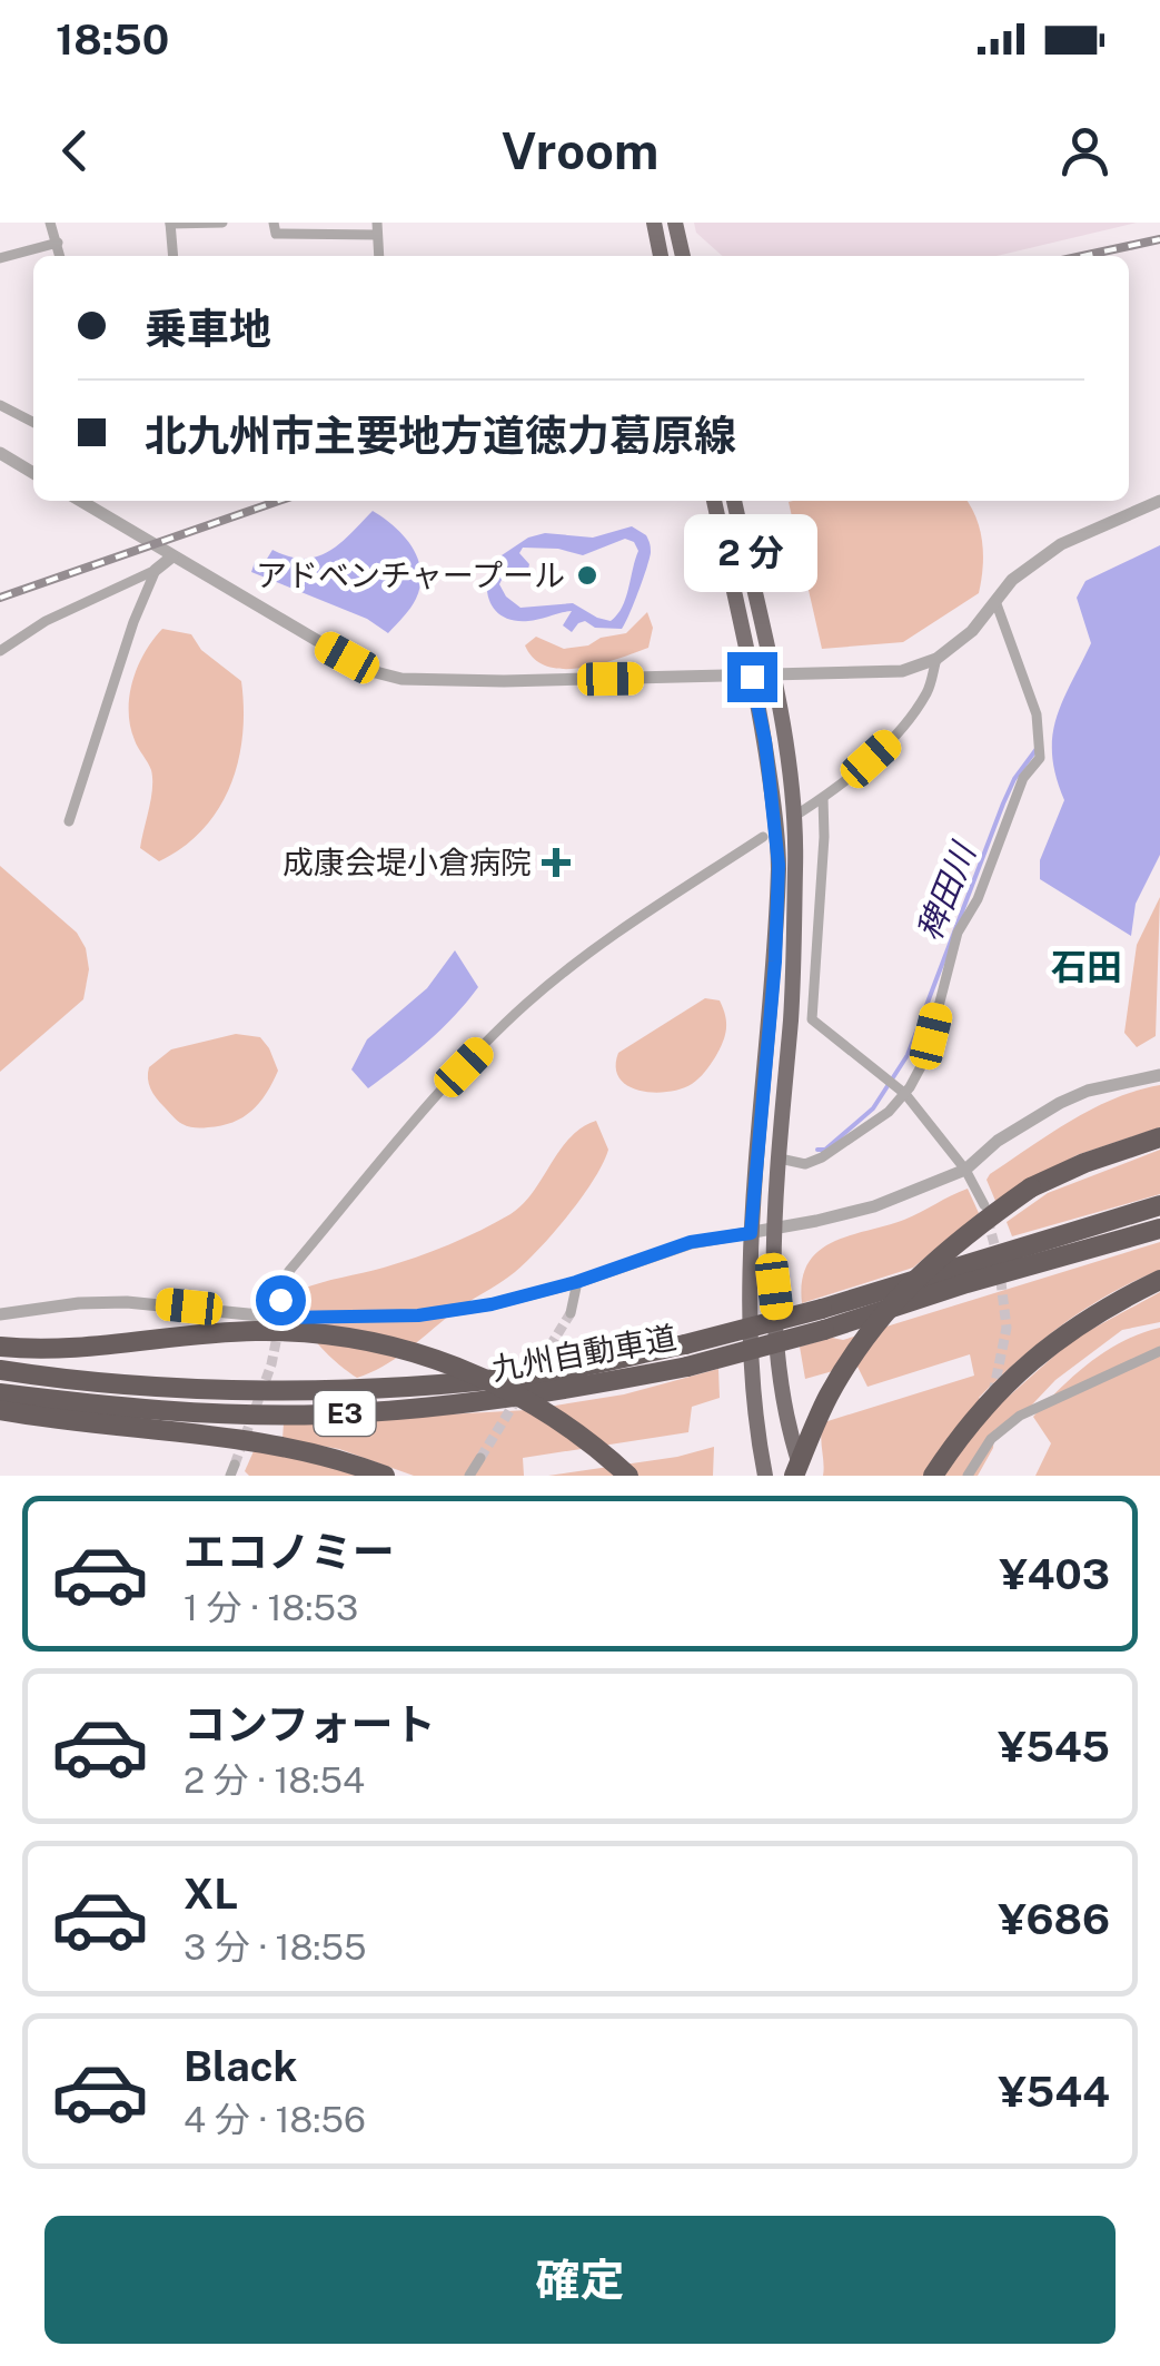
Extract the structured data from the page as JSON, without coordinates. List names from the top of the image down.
{
  "streets": {
    "highway": ["九州自動車道", "E3"]
  },
  "districts": ["石田"],
  "water": ["稗田川"],
  "places": {
    "other": ["アドベンチャープール"],
    "health": ["成康会堤小倉病院"]
  },
  "page": {
    "status": "18:50",
    "header": "Vroom",
    "banner": ["乗車地", "北九州市主要地方道徳力葛原線"],
    "bubble": "2 分",
    "list": [
      {
        "name": "エコノミー",
        "note": "1 分 · 18:53",
        "value": "¥403"
      },
      {
        "name": "コンフォート",
        "note": "2 分 · 18:54",
        "value": "¥545"
      },
      {
        "name": "XL",
        "note": "3 分 · 18:55",
        "value": "¥686"
      },
      {
        "name": "Black",
        "note": "4 分 · 18:56",
        "value": "¥544"
      }
    ],
    "buttons": "確定"
  }
}
